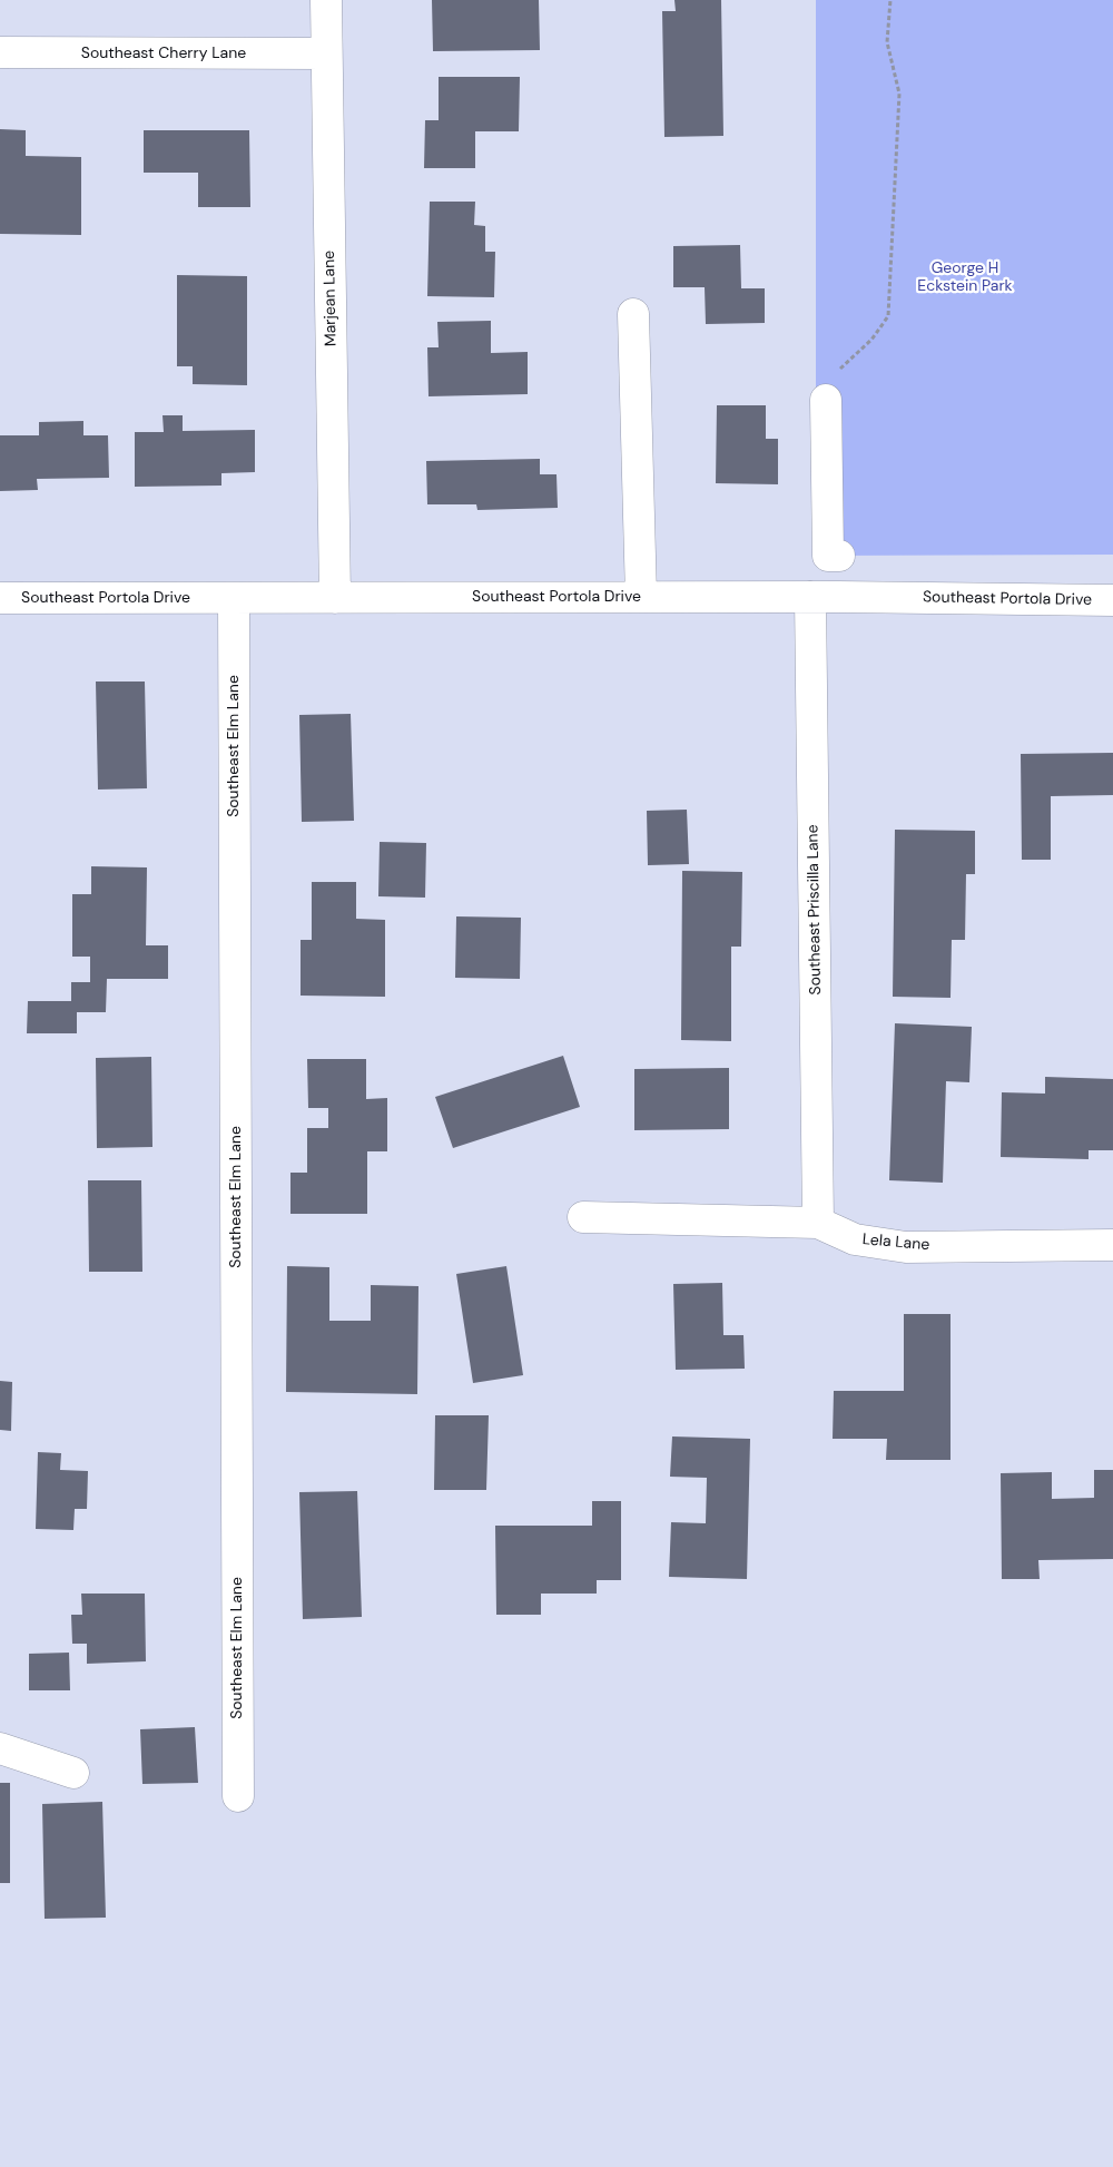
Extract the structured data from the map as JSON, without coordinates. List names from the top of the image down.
{
  "streets": {
    "street": [
      "Southeast Cherry Lane",
      "Marjean Lane",
      "Southeast Portola Drive",
      "Southeast Elm Lane",
      "Southeast Priscilla Lane",
      "Lela Lane"
    ]
  },
  "crossings": [
    ["Southeast Cherry Lane", "Marjean Lane"],
    ["Marjean Lane", "Southeast Portola Drive"],
    ["Southeast Portola Drive", "Southeast Elm Lane"],
    ["Southeast Portola Drive", "Southeast Priscilla Lane"],
    ["Southeast Priscilla Lane", "Lela Lane"]
  ],
  "parks": ["George H Eckstein Park"]
}
